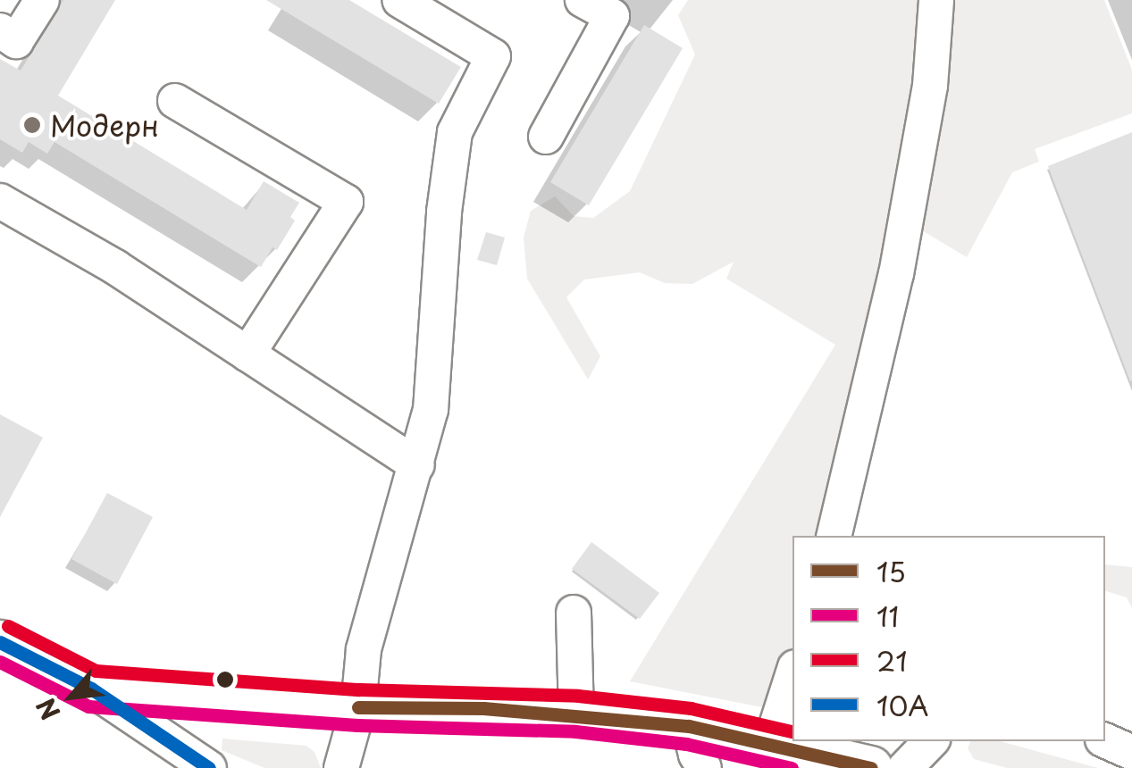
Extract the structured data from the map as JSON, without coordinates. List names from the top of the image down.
{
  "places": ["Модерн"],
  "lines": [
    "transit line 21",
    "transit line 10А",
    "transit line 11",
    "transit line 15"
  ],
  "legend": [
    "15",
    "11",
    "21",
    "10А"
  ],
  "north": "bottom left"
}
